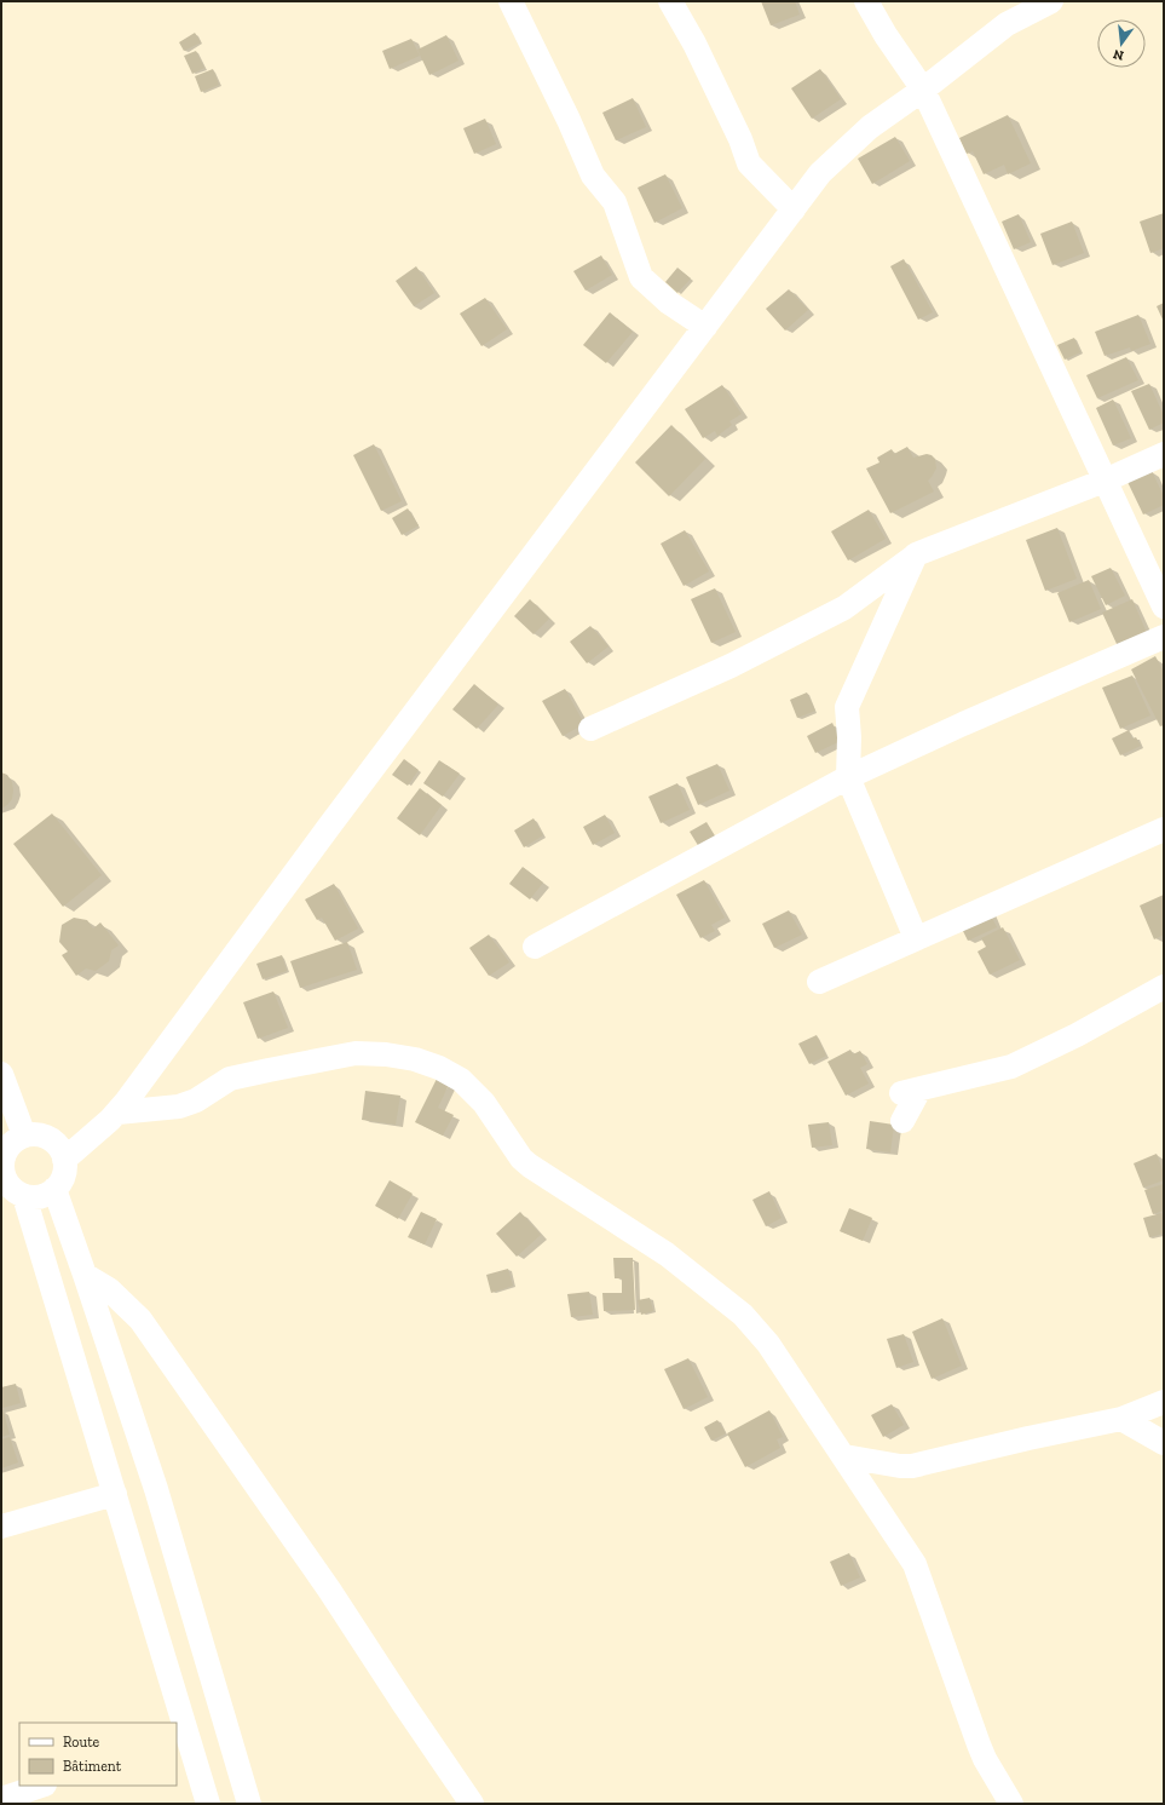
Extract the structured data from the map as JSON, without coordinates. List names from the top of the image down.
{
  "legend": ["Route", "Bâtiment"],
  "north": "bottom"
}
